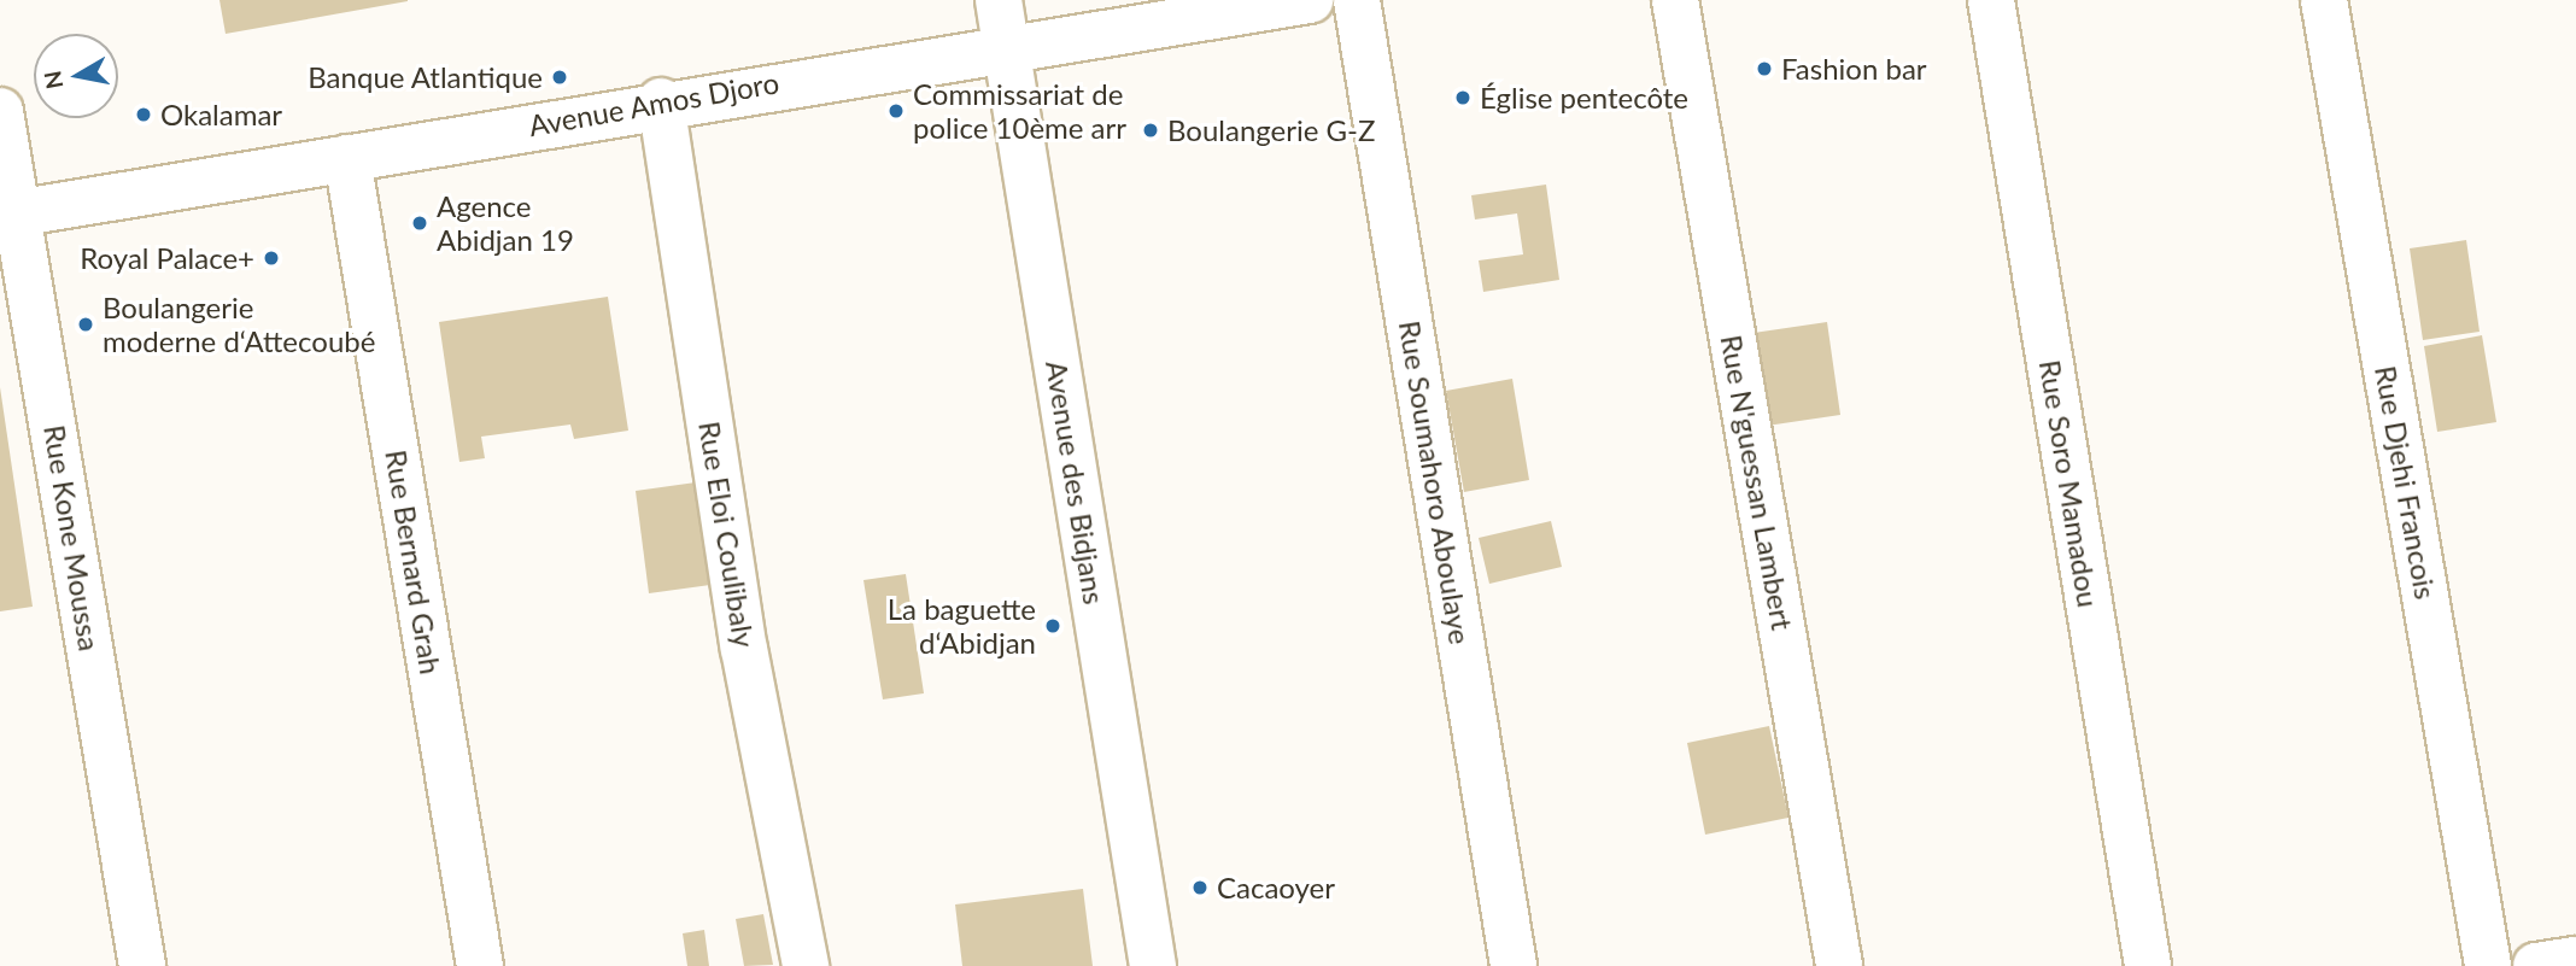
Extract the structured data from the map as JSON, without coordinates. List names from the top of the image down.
{
  "streets": {
    "street": [
      "Avenue Amos Djoro",
      "Avenue des Bidjans",
      "Rue Soumahoro Aboulaye",
      "Rue N'guessan Lambert",
      "Rue Djehi Francois",
      "Rue Soro Mamadou",
      "Rue Eloi Coulibaly",
      "Rue Kone Moussa",
      "Rue Bernard Grah"
    ]
  },
  "crossings": [
    ["Avenue Amos Djoro", "Avenue des Bidjans"],
    ["Avenue Amos Djoro", "Rue Eloi Coulibaly"],
    ["Avenue Amos Djoro", "Rue Kone Moussa"],
    ["Avenue Amos Djoro", "Rue Bernard Grah"]
  ],
  "places": [
    "Fashion bar",
    "Banque Atlantique",
    "Église pentecôte",
    "Commissariat de police 10ème arr",
    "Okalamar",
    "Boulangerie G-Z",
    "Agence Abidjan 19",
    "Royal Palace+",
    "Boulangerie moderne d‘Attecoubé",
    "La baguette d‘Abidjan",
    "Cacaoyer"
  ],
  "north": "left"
}
